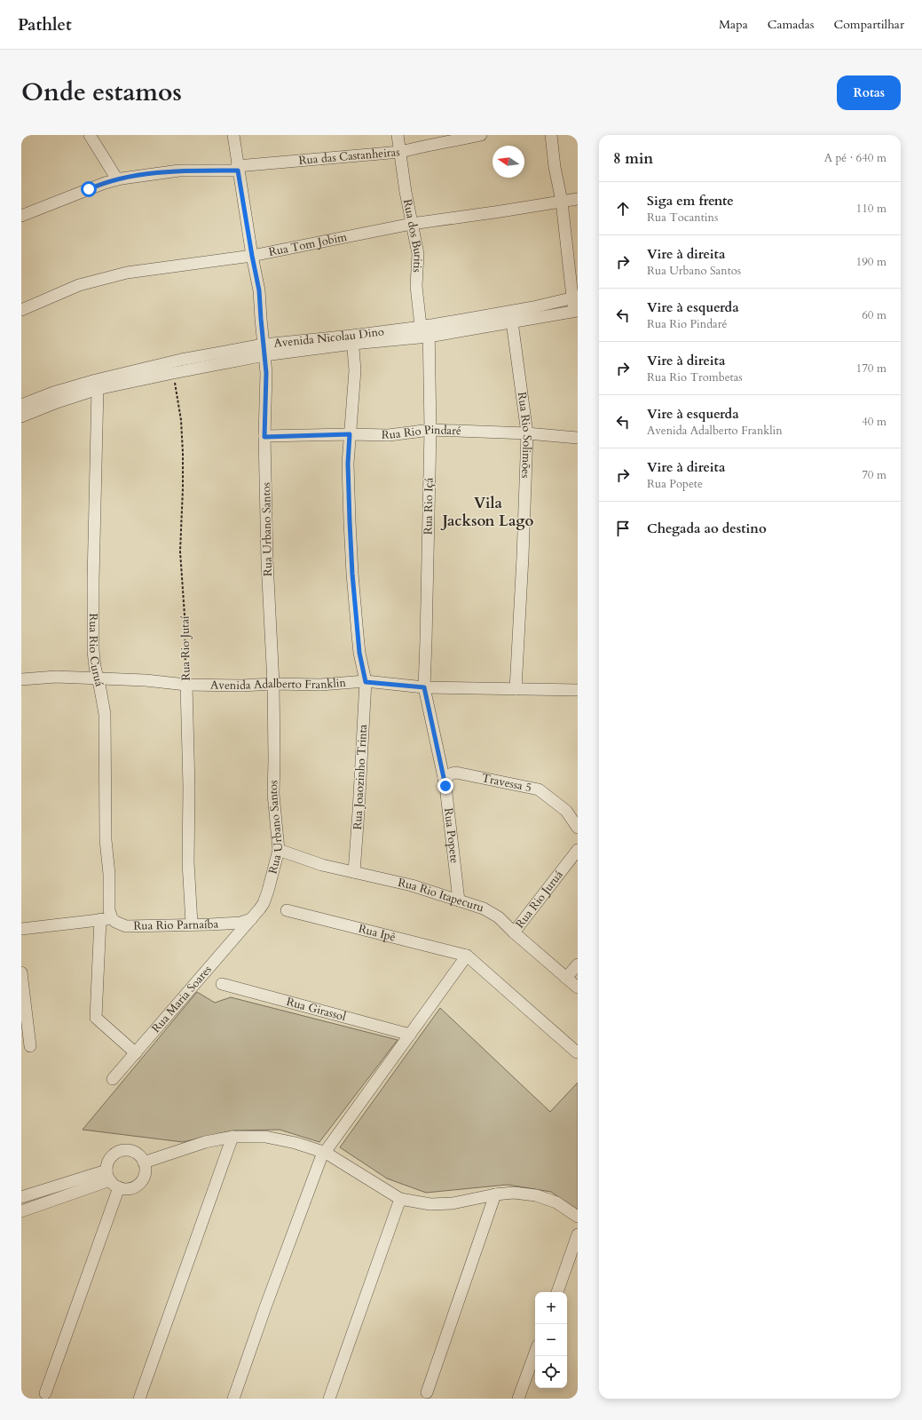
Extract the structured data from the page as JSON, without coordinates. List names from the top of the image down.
{
  "streets": {
    "street": [
      "Rua das Castanheiras",
      "Rua dos Buritis",
      "Rua Tom Jobim",
      "Avenida Nicolau Dino",
      "Rua Rio Pindaré",
      "Rua Rio Solimões",
      "Rua Rio Içá",
      "Rua Urbano Santos",
      "Rua Rio Jutaí",
      "Rua Rio Curuá",
      "Avenida Adalberto Franklin",
      "Rua Joaozinho Trinta",
      "Travessa 5",
      "Rua Popete",
      "Rua Rio Itapecuru",
      "Rua Rio Juruá",
      "Rua Rio Parnaíba",
      "Rua Ipê",
      "Rua Maria Soares",
      "Rua Girassol"
    ]
  },
  "crossings": [
    ["Rua das Castanheiras", "Rua dos Buritis"],
    ["Rua das Castanheiras", "Rua Urbano Santos"],
    ["Rua dos Buritis", "Rua Tom Jobim"],
    ["Rua dos Buritis", "Avenida Nicolau Dino"],
    ["Rua dos Buritis", "Rua Rio Içá"],
    ["Rua Tom Jobim", "Rua Urbano Santos"],
    ["Avenida Nicolau Dino", "Rua Rio Solimões"],
    ["Avenida Nicolau Dino", "Rua Rio Içá"],
    ["Avenida Nicolau Dino", "Rua Urbano Santos"],
    ["Avenida Nicolau Dino", "Rua Rio Jutaí"],
    ["Avenida Nicolau Dino", "Rua Rio Curuá"],
    ["Avenida Nicolau Dino", "Rua Joaozinho Trinta"],
    ["Rua Rio Pindaré", "Rua Rio Solimões"],
    ["Rua Rio Pindaré", "Rua Rio Içá"],
    ["Rua Rio Pindaré", "Rua Urbano Santos"],
    ["Rua Rio Pindaré", "Rua Joaozinho Trinta"],
    ["Rua Rio Solimões", "Avenida Adalberto Franklin"],
    ["Rua Rio Içá", "Avenida Adalberto Franklin"],
    ["Rua Rio Içá", "Rua Popete"],
    ["Rua Urbano Santos", "Avenida Adalberto Franklin"],
    ["Rua Urbano Santos", "Rua Rio Itapecuru"],
    ["Rua Urbano Santos", "Rua Rio Parnaíba"],
    ["Rua Urbano Santos", "Rua Maria Soares"],
    ["Rua Rio Jutaí", "Avenida Adalberto Franklin"],
    ["Rua Rio Jutaí", "Rua Rio Parnaíba"],
    ["Rua Rio Curuá", "Avenida Adalberto Franklin"],
    ["Rua Rio Curuá", "Rua Rio Parnaíba"],
    ["Rua Rio Curuá", "Rua Maria Soares"],
    ["Avenida Adalberto Franklin", "Rua Joaozinho Trinta"],
    ["Avenida Adalberto Franklin", "Rua Popete"],
    ["Rua Joaozinho Trinta", "Rua Rio Itapecuru"],
    ["Travessa 5", "Rua Popete"],
    ["Rua Popete", "Rua Rio Itapecuru"],
    ["Rua Rio Itapecuru", "Rua Rio Juruá"],
    ["Rua Rio Parnaíba", "Rua Maria Soares"]
  ],
  "districts": ["Vila Jackson Lago"],
  "north": "left",
  "page": {
    "header": "Pathlet",
    "nav": ["Mapa", "Camadas", "Compartilhar"],
    "title": "Onde estamos",
    "buttons": "Rotas",
    "heading": ["8 min", "A pé · 640 m"],
    "list": [
      ["Siga em frente", "Rua Tocantins", "110 m"],
      ["Vire à direita", "Rua Urbano Santos", "190 m"],
      ["Vire à esquerda", "Rua Rio Pindaré", "60 m"],
      ["Vire à direita", "Rua Rio Trombetas", "170 m"],
      ["Vire à esquerda", "Avenida Adalberto Franklin", "40 m"],
      ["Vire à direita", "Rua Popete", "70 m"],
      "Chegada ao destino"
    ],
    "map_buttons": ["+", "−"]
  }
}
